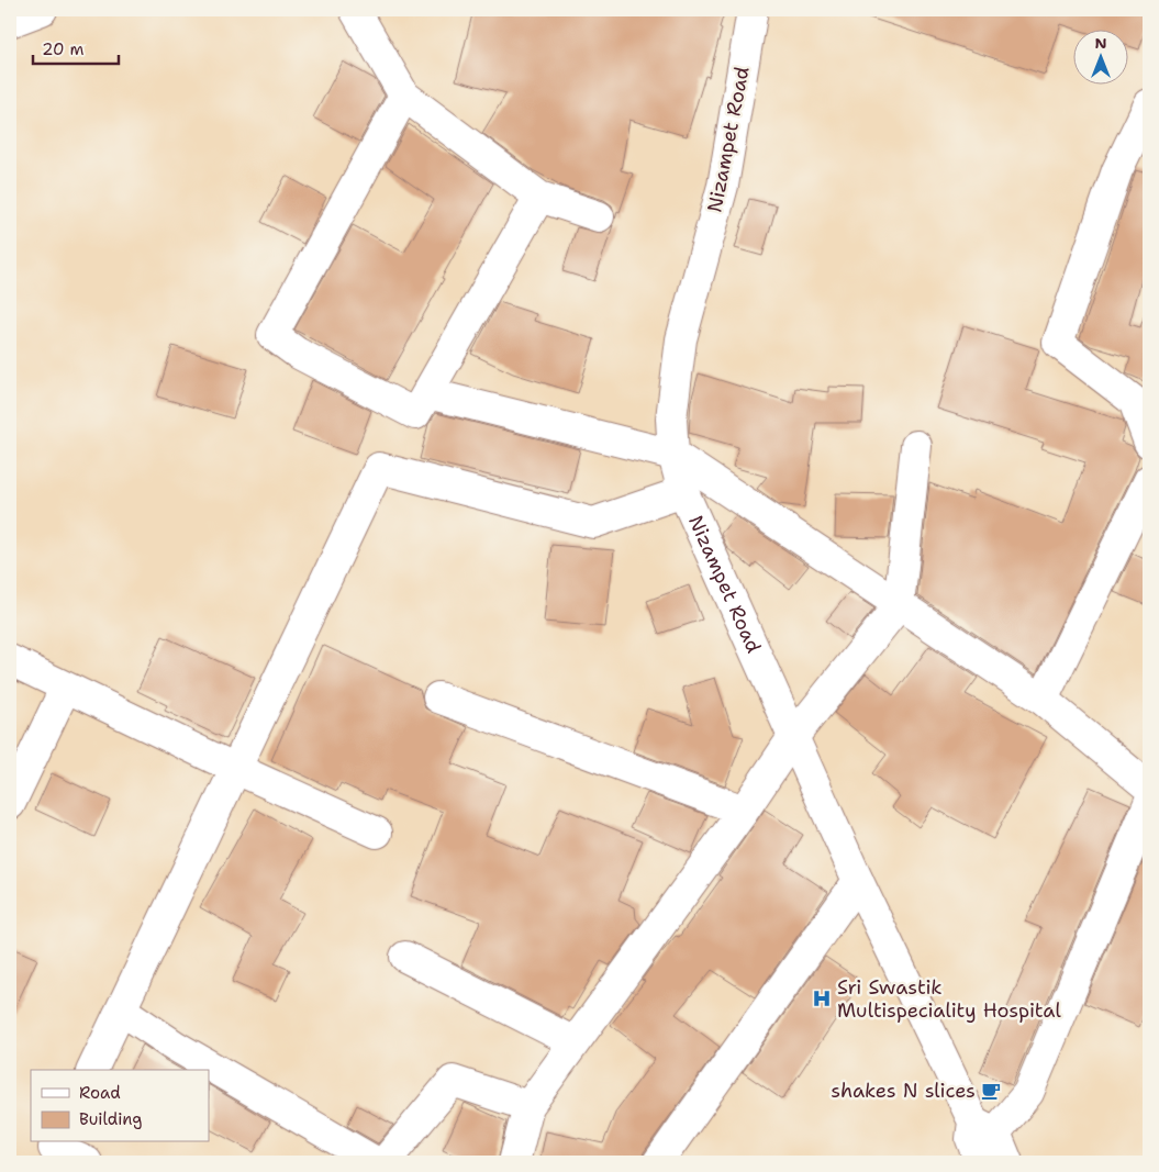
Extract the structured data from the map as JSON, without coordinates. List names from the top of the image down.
{
  "streets": {
    "street": ["Nizampet Road"]
  },
  "places": {
    "hospital": ["Sri Swastik Multispeciality Hospital"],
    "cafe": ["shakes N slices"]
  },
  "legend": ["Road", "Building"],
  "scale_bar": "20 m",
  "north": "top"
}
